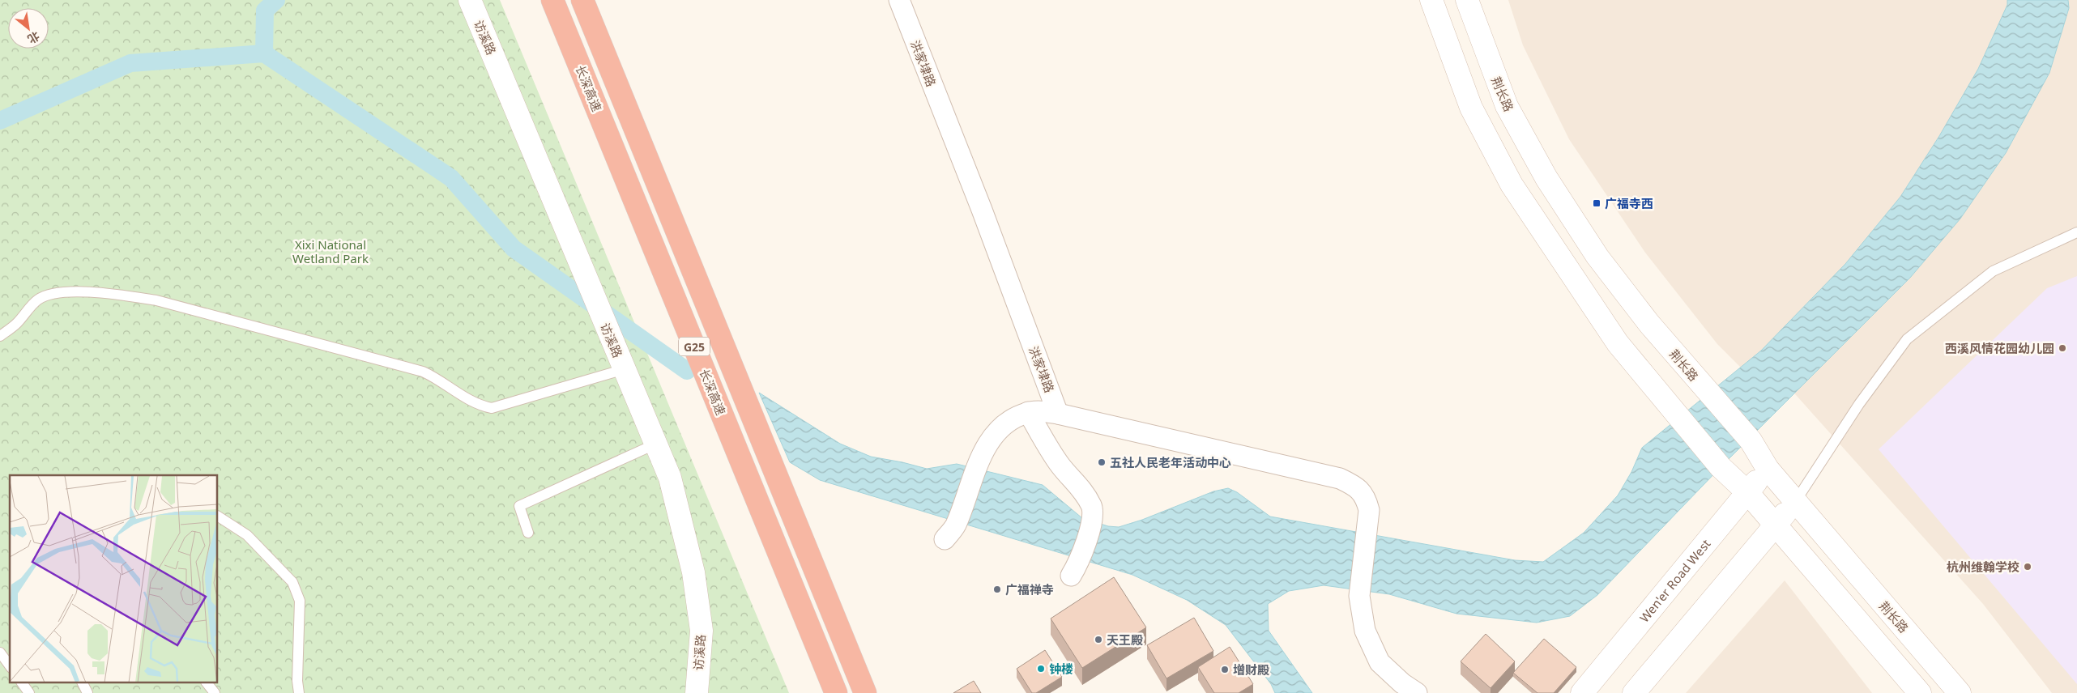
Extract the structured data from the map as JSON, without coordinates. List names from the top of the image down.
{
  "streets": {
    "highway": ["长深高速", "G25"],
    "main road": ["访溪路", "荆长路", "Wen'er Road West"],
    "street": ["洪家埭路"]
  },
  "crossings": [
    ["荆长路", "Wen'er Road West"]
  ],
  "parks": ["Xixi National Wetland Park"],
  "places": {
    "transit": ["广福寺西"],
    "other": [
      "西溪风情花园幼儿园",
      "五社人民老年活动中心",
      "杭州维翰学校",
      "广福禅寺",
      "天王殿",
      "钟楼",
      "增财殿"
    ]
  },
  "north": "bottom right"
}
